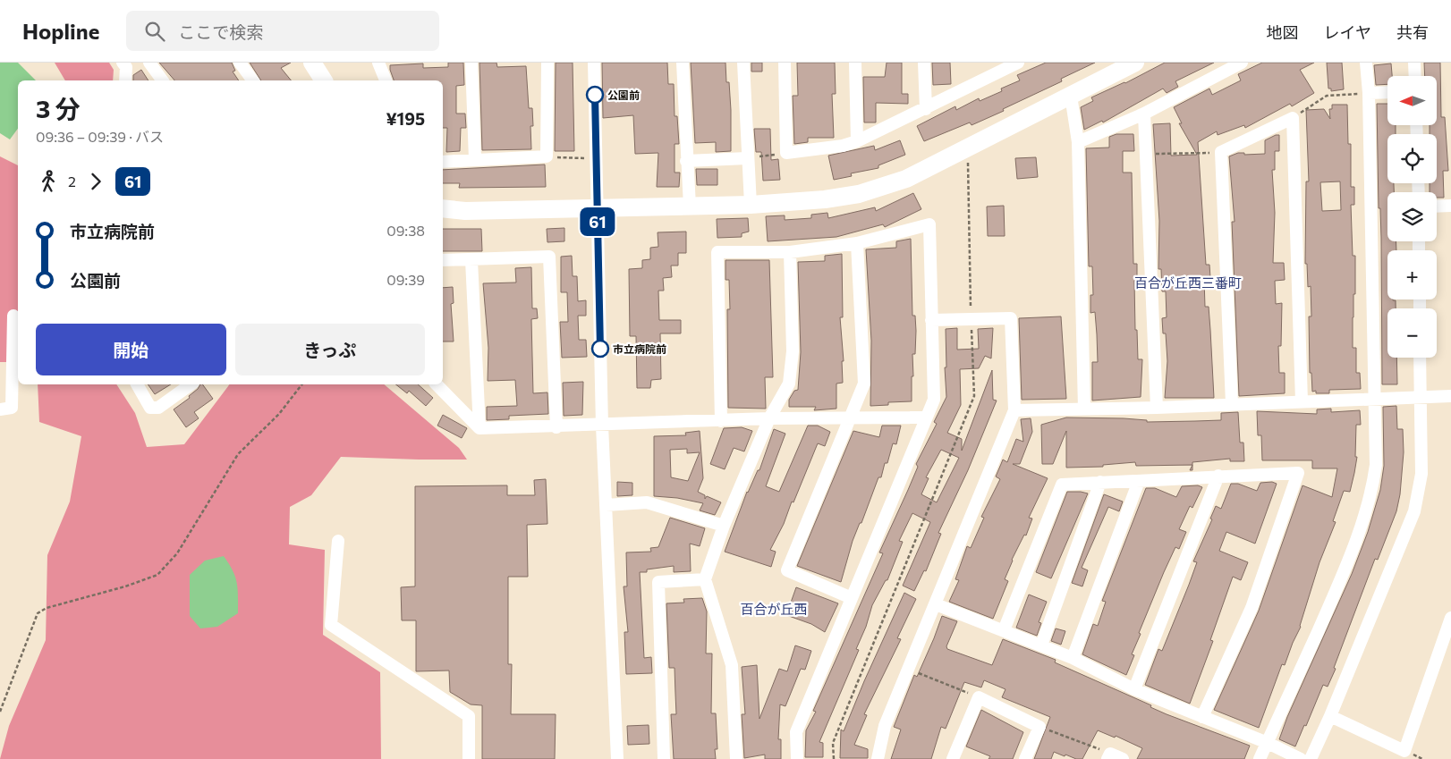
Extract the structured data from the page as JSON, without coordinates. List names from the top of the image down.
{
  "districts": ["百合が丘西三番町", "百合が丘西"],
  "places": ["公園前", "市立病院前"],
  "lines": ["bus line 61"],
  "north": "left",
  "page": {
    "header": "Hopline",
    "search": "ここで検索",
    "nav": ["地図", "レイヤ", "共有"],
    "on_map": "61",
    "map_buttons": ["+", "−"],
    "heading": ["3 分", "09:36 – 09:39 · バス", "¥195"],
    "legs": ["2", "61"],
    "list": [
      {
        "name": "市立病院前",
        "value": "09:38"
      },
      {
        "name": "公園前",
        "value": "09:39"
      }
    ],
    "buttons": ["開始", "きっぷ"]
  }
}
